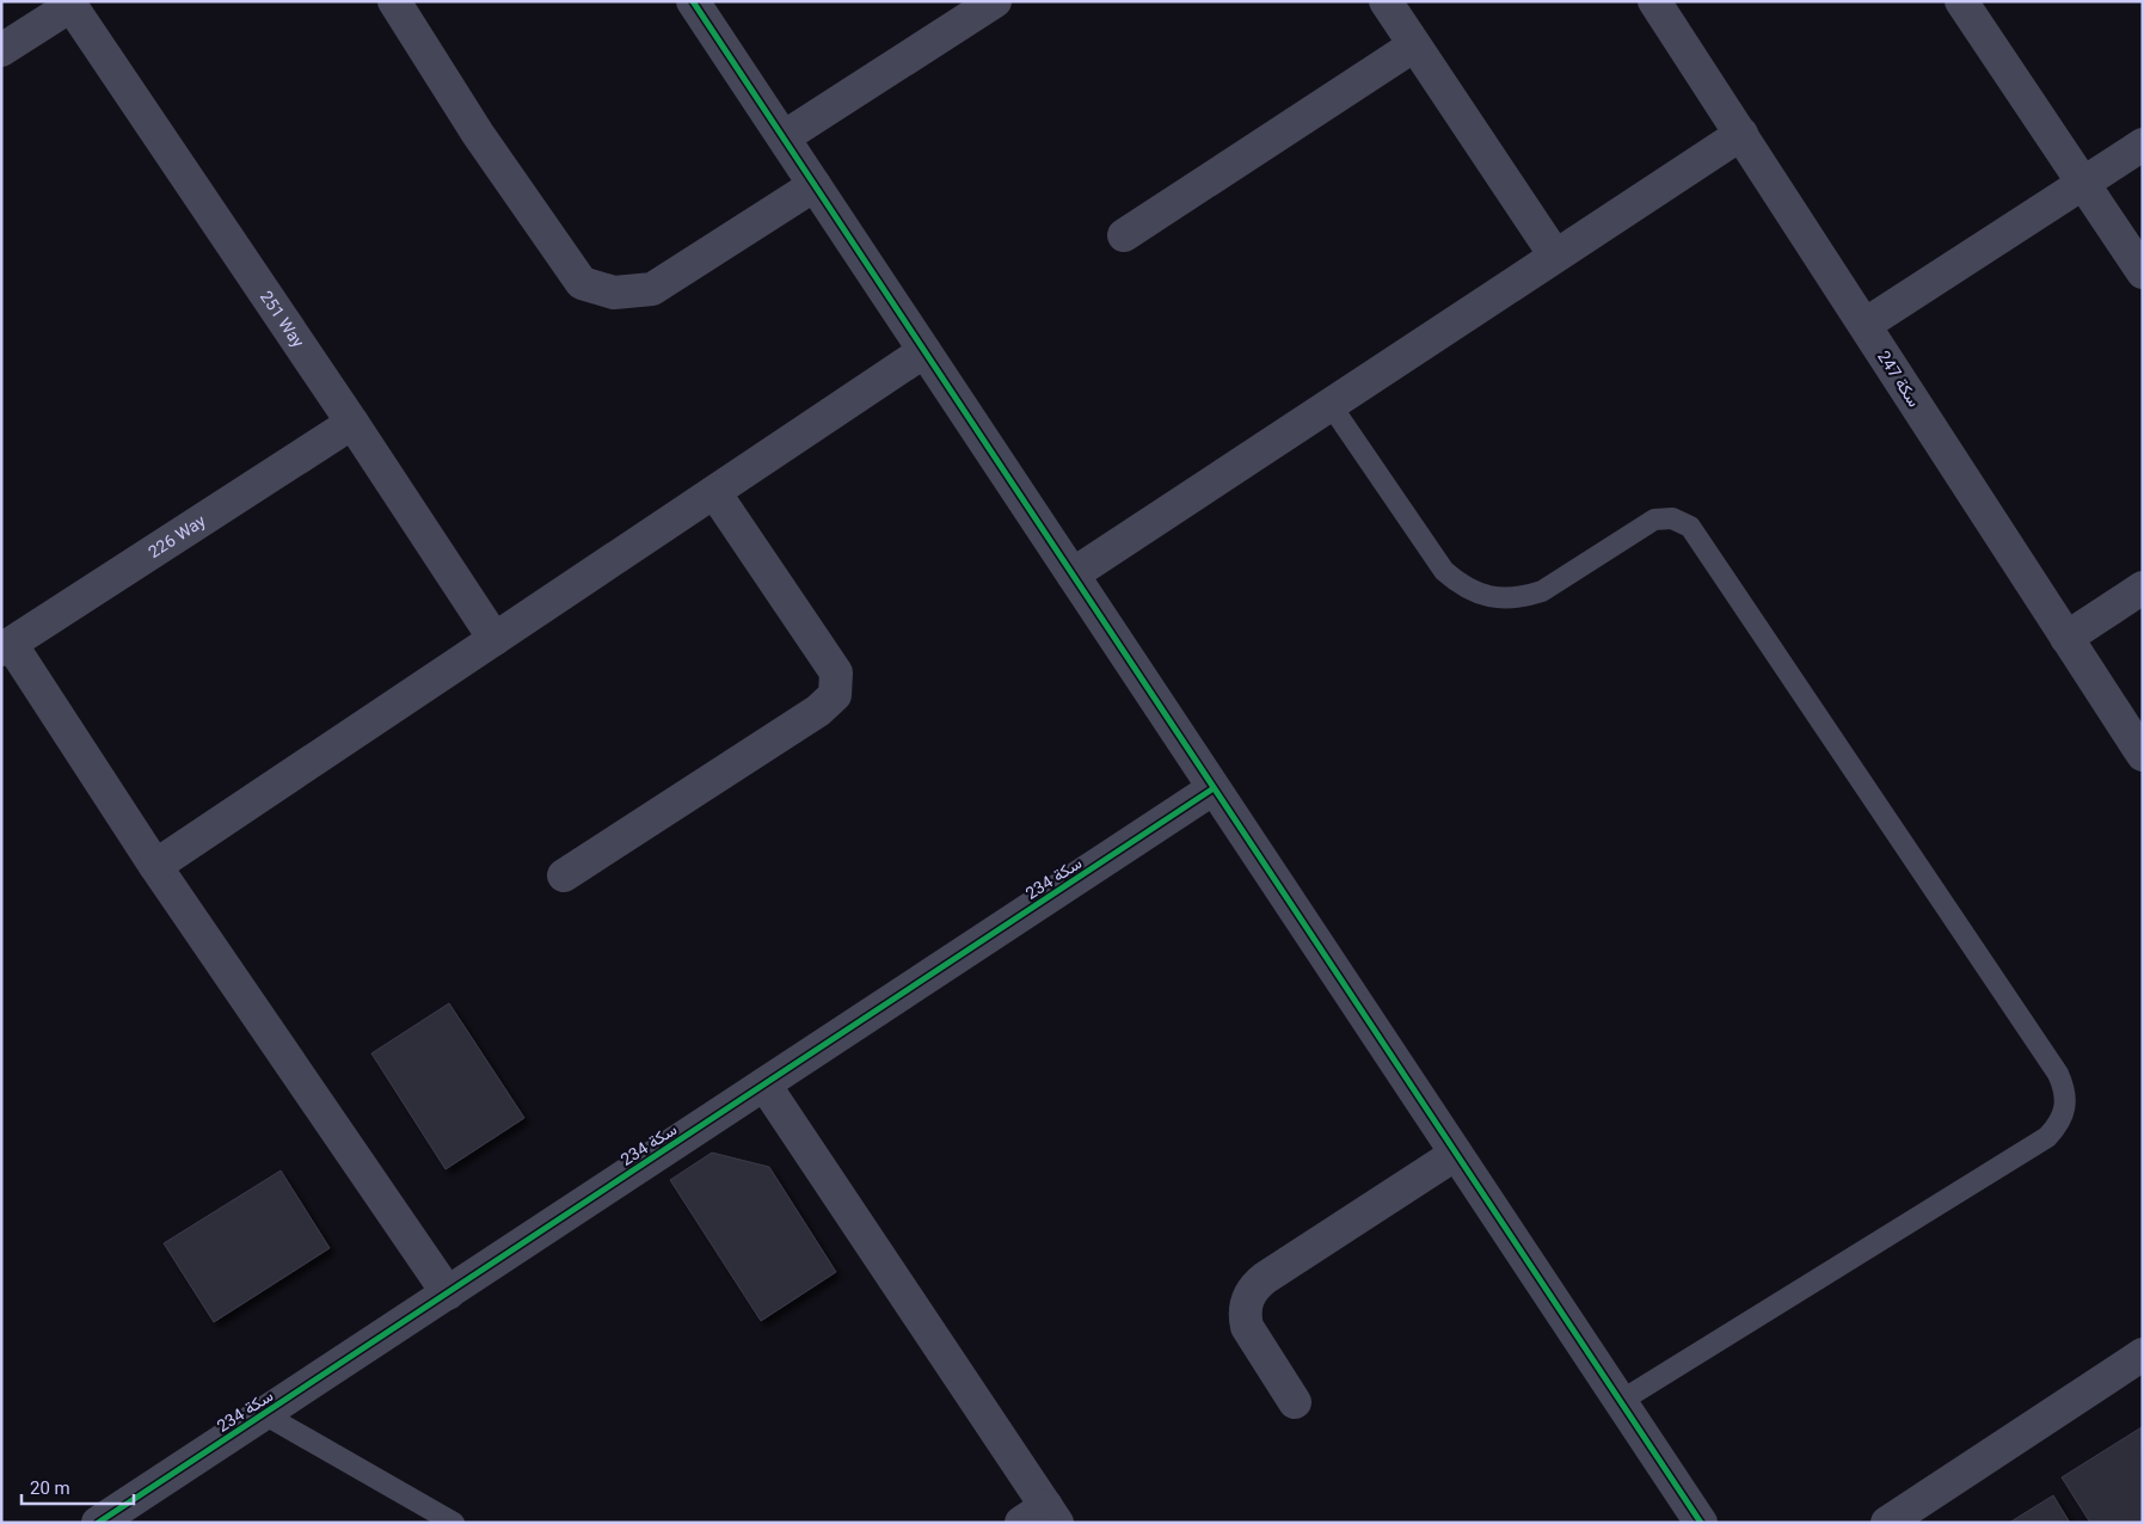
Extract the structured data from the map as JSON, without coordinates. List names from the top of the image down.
{
  "streets": {
    "street": [
      "251 Way",
      "سكة 247",
      "226 Way",
      "سكة 234"
    ]
  },
  "crossings": [
    ["251 Way", "226 Way"]
  ],
  "scale_bar": "20 m"
}
